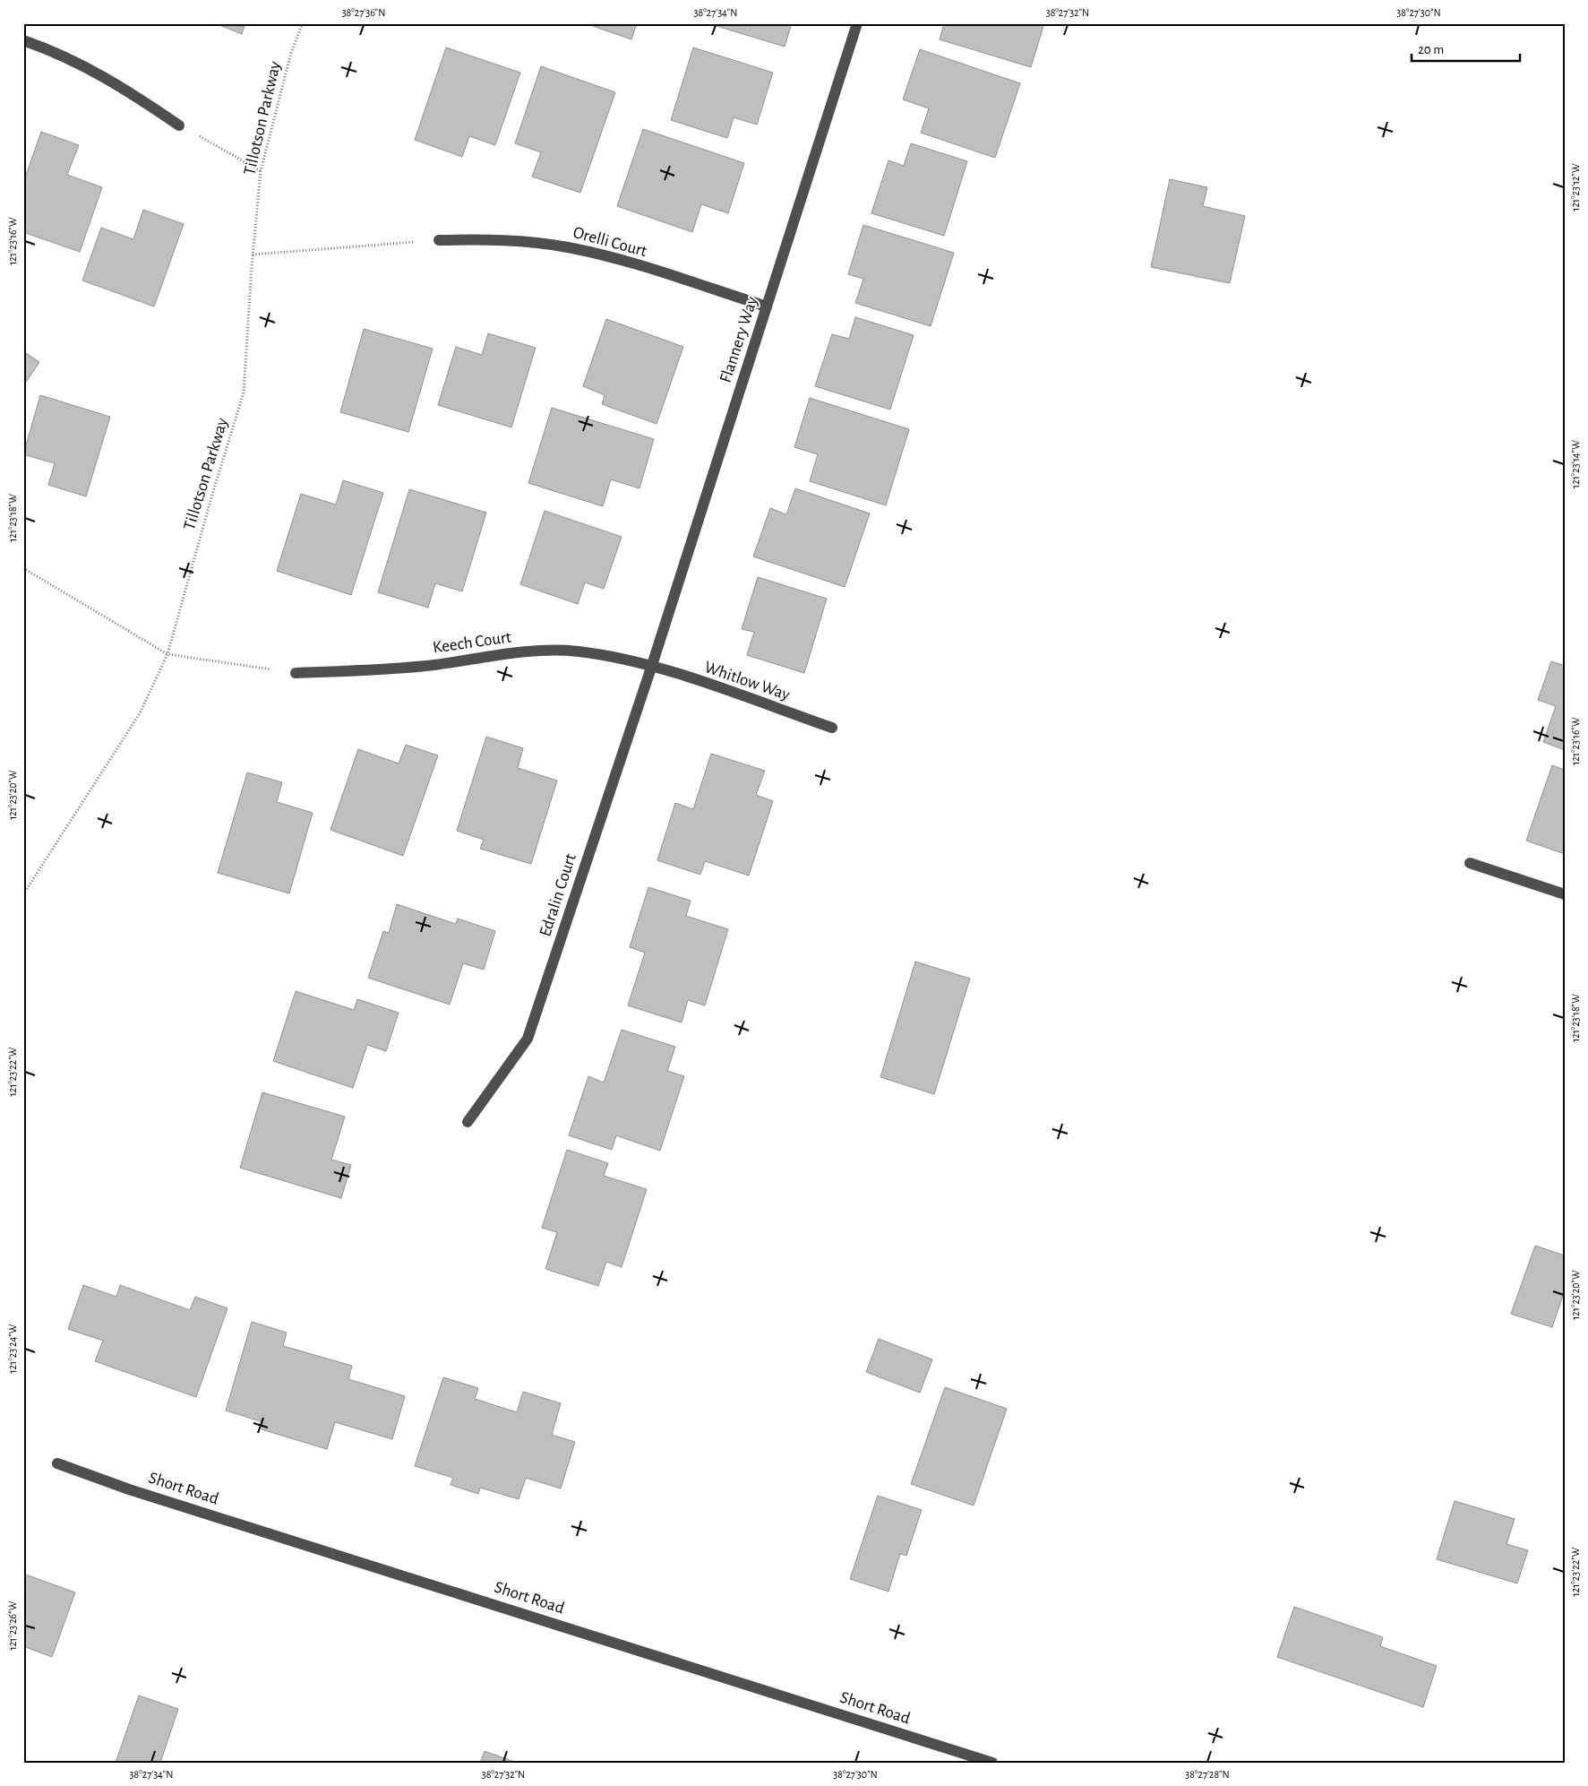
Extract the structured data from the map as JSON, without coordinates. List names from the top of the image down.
{
  "streets": {
    "street": [
      "Orelli Court",
      "Flannery Way",
      "Keech Court",
      "Whitlow Way",
      "Edralin Court",
      "Short Road"
    ],
    "path": ["Tillotson Parkway"]
  },
  "crossings": [
    ["Orelli Court", "Flannery Way"],
    ["Flannery Way", "Keech Court"],
    ["Flannery Way", "Whitlow Way"],
    ["Flannery Way", "Edralin Court"],
    ["Keech Court", "Whitlow Way"],
    ["Keech Court", "Edralin Court"],
    ["Whitlow Way", "Edralin Court"]
  ],
  "scale_bar": "20 m",
  "coordinates": [
    "38°27'36\"N",
    "38°27'34\"N",
    "38°27'32\"N",
    "38°27'30\"N",
    "121°23'12\"W",
    "121°23'16\"W",
    "121°23'14\"W",
    "121°23'18\"W",
    "121°23'20\"W",
    "121°23'22\"W",
    "121°23'24\"W",
    "121°23'26\"W",
    "38°27'28\"N"
  ]
}
